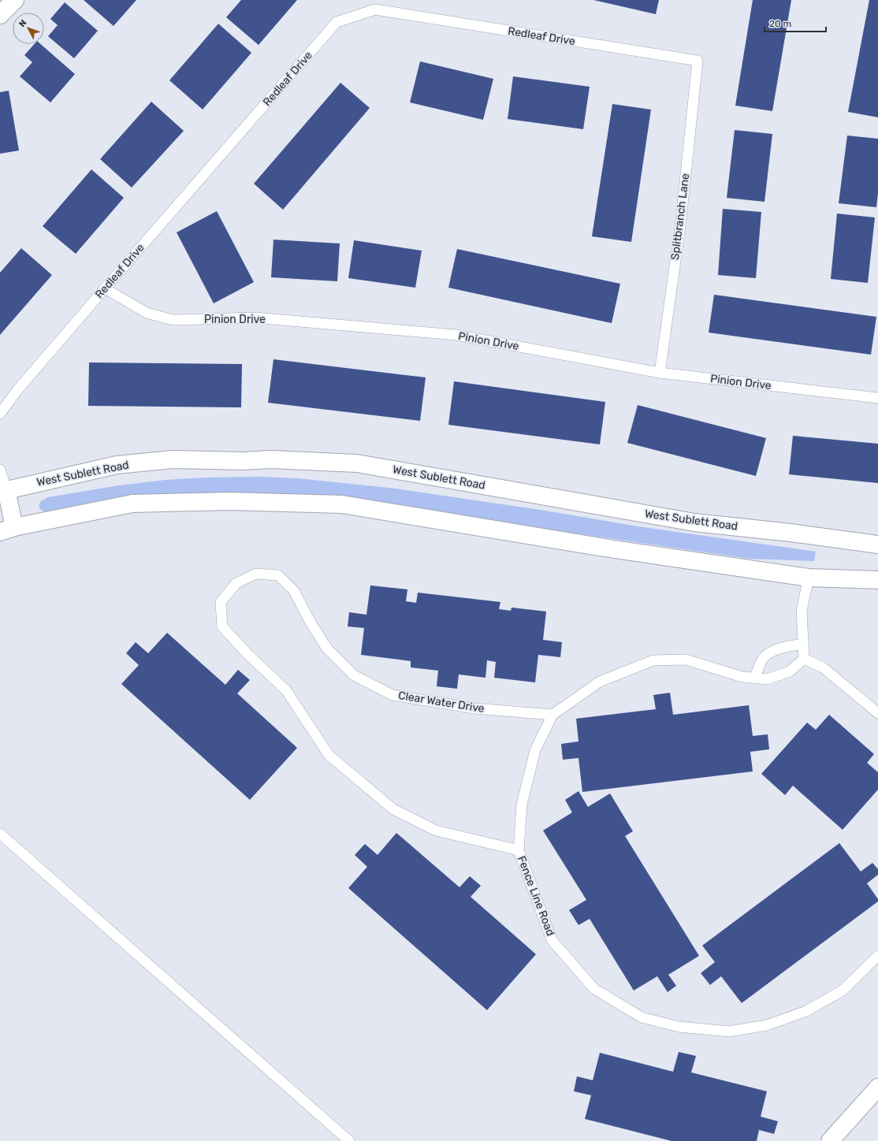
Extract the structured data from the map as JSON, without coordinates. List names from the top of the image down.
{
  "streets": {
    "main road": ["West Sublett Road"],
    "lane": [
      "Redleaf Drive",
      "Splitbranch Lane",
      "Pinion Drive",
      "Clear Water Drive",
      "Fence Line Road"
    ]
  },
  "crossings": [
    ["Redleaf Drive", "Splitbranch Lane"],
    ["Redleaf Drive", "Pinion Drive"],
    ["Splitbranch Lane", "Pinion Drive"],
    ["Clear Water Drive", "Fence Line Road"]
  ],
  "scale_bar": "20 m",
  "north": "top left"
}
